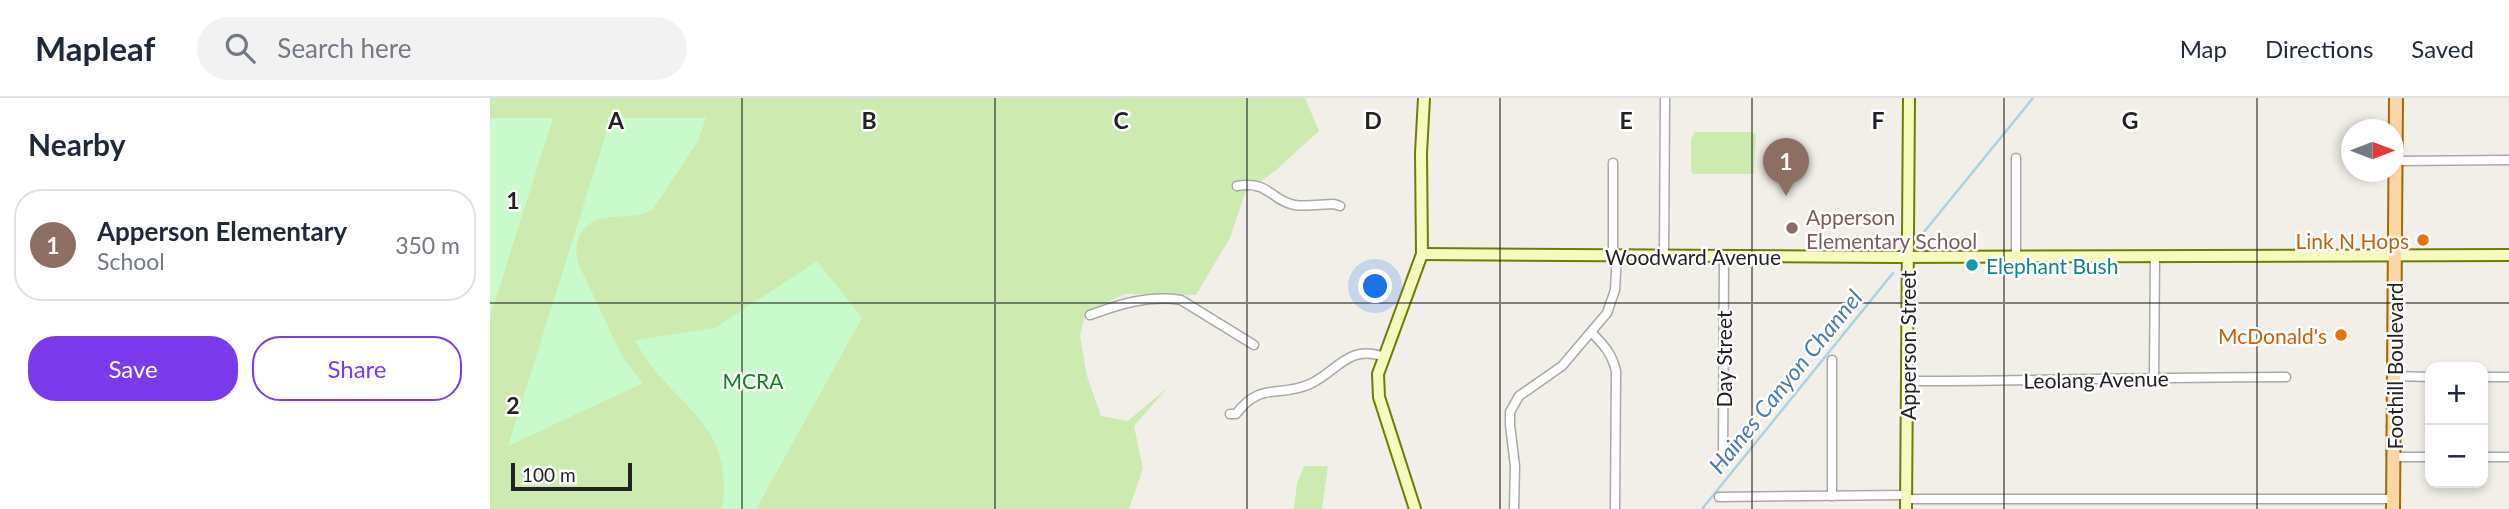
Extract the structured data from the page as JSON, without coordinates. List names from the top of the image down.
{
  "streets": {
    "main road": ["Foothill Boulevard"],
    "street": [
      "Woodward Avenue",
      "Apperson Street",
      "Day Street",
      "Leolang Avenue"
    ]
  },
  "crossings": [
    ["Woodward Avenue", "Apperson Street"],
    ["Woodward Avenue", "Day Street"],
    ["Woodward Avenue", "Foothill Boulevard"],
    ["Apperson Street", "Leolang Avenue"]
  ],
  "water": ["Haines Canyon Channel"],
  "parks": ["MCRA"],
  "places": [
    "Apperson Elementary School",
    "Link N Hops",
    "Elephant Bush",
    "McDonald's"
  ],
  "scale_bar": "100 m",
  "north": "right",
  "page": {
    "header": "Mapleaf",
    "search": "Search here",
    "nav": ["Map", "Directions", "Saved"],
    "heading": "Nearby",
    "pins": "1",
    "list": [
      {
        "mark": "1",
        "name": "Apperson Elementary",
        "note": "School",
        "value": "350 m"
      }
    ],
    "buttons": ["Save", "Share"],
    "map_buttons": ["+", "−"],
    "scale": "100 m"
  },
  "grid": {
    "columns": [
      "A",
      "B",
      "C",
      "D",
      "E",
      "F",
      "G"
    ],
    "rows": ["1", "2"]
  }
}
